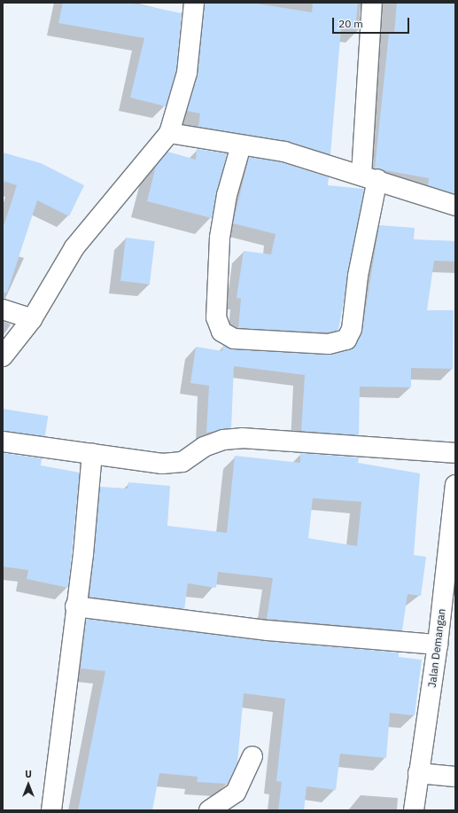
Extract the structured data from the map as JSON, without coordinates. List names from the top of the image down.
{
  "streets": {
    "street": ["Jalan Demangan"]
  },
  "scale_bar": "20 m",
  "north": "top"
}
